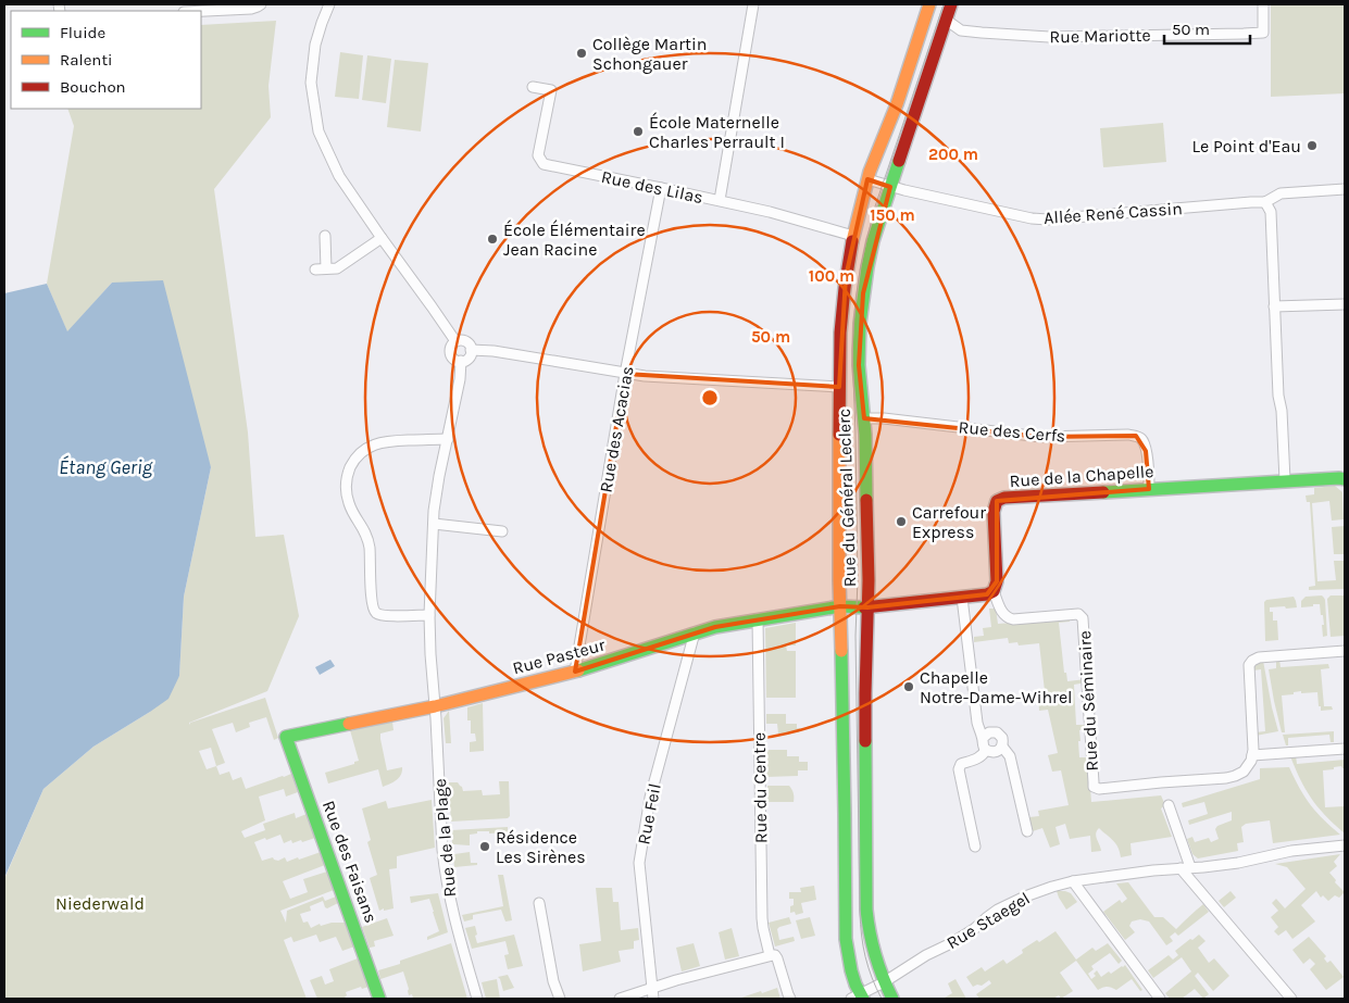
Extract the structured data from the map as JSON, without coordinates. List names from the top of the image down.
{
  "streets": {
    "main road": [
      "Rue de la Chapelle",
      "Rue du Général Leclerc",
      "Rue Pasteur",
      "Rue des Faisans"
    ],
    "street": [
      "Rue Mariotte",
      "Rue des Lilas",
      "Allée René Cassin",
      "Rue des Acacias",
      "Rue des Cerfs",
      "Rue du Séminaire",
      "Rue du Centre",
      "Rue Feil",
      "Rue de la Plage",
      "Rue Staegel"
    ]
  },
  "crossings": [
    ["Rue Mariotte", "Rue du Général Leclerc"],
    ["Rue des Lilas", "Rue des Acacias"],
    ["Rue des Lilas", "Rue du Général Leclerc"],
    ["Allée René Cassin", "Rue du Général Leclerc"],
    ["Rue des Acacias", "Rue Pasteur"],
    ["Rue des Cerfs", "Rue de la Chapelle"],
    ["Rue des Cerfs", "Rue du Général Leclerc"],
    ["Rue de la Chapelle", "Rue du Séminaire"],
    ["Rue du Général Leclerc", "Rue Pasteur"],
    ["Rue du Général Leclerc", "Rue Staegel"],
    ["Rue Pasteur", "Rue du Centre"],
    ["Rue Pasteur", "Rue Feil"],
    ["Rue Pasteur", "Rue de la Plage"],
    ["Rue Pasteur", "Rue des Faisans"]
  ],
  "water": ["Étang Gerig"],
  "parks": ["Niederwald"],
  "places": [
    "Collège Martin Schongauer",
    "École Maternelle Charles Perrault I",
    "Le Point d'Eau",
    "École Élémentaire Jean Racine",
    "Carrefour Express",
    "Chapelle Notre-Dame-Wihrel",
    "Résidence Les Sirènes"
  ],
  "legend": ["Fluide", "Ralenti", "Bouchon"],
  "scale_bar": "50 m",
  "rings": [
    "200 m",
    "150 m",
    "100 m",
    "50 m"
  ]
}
